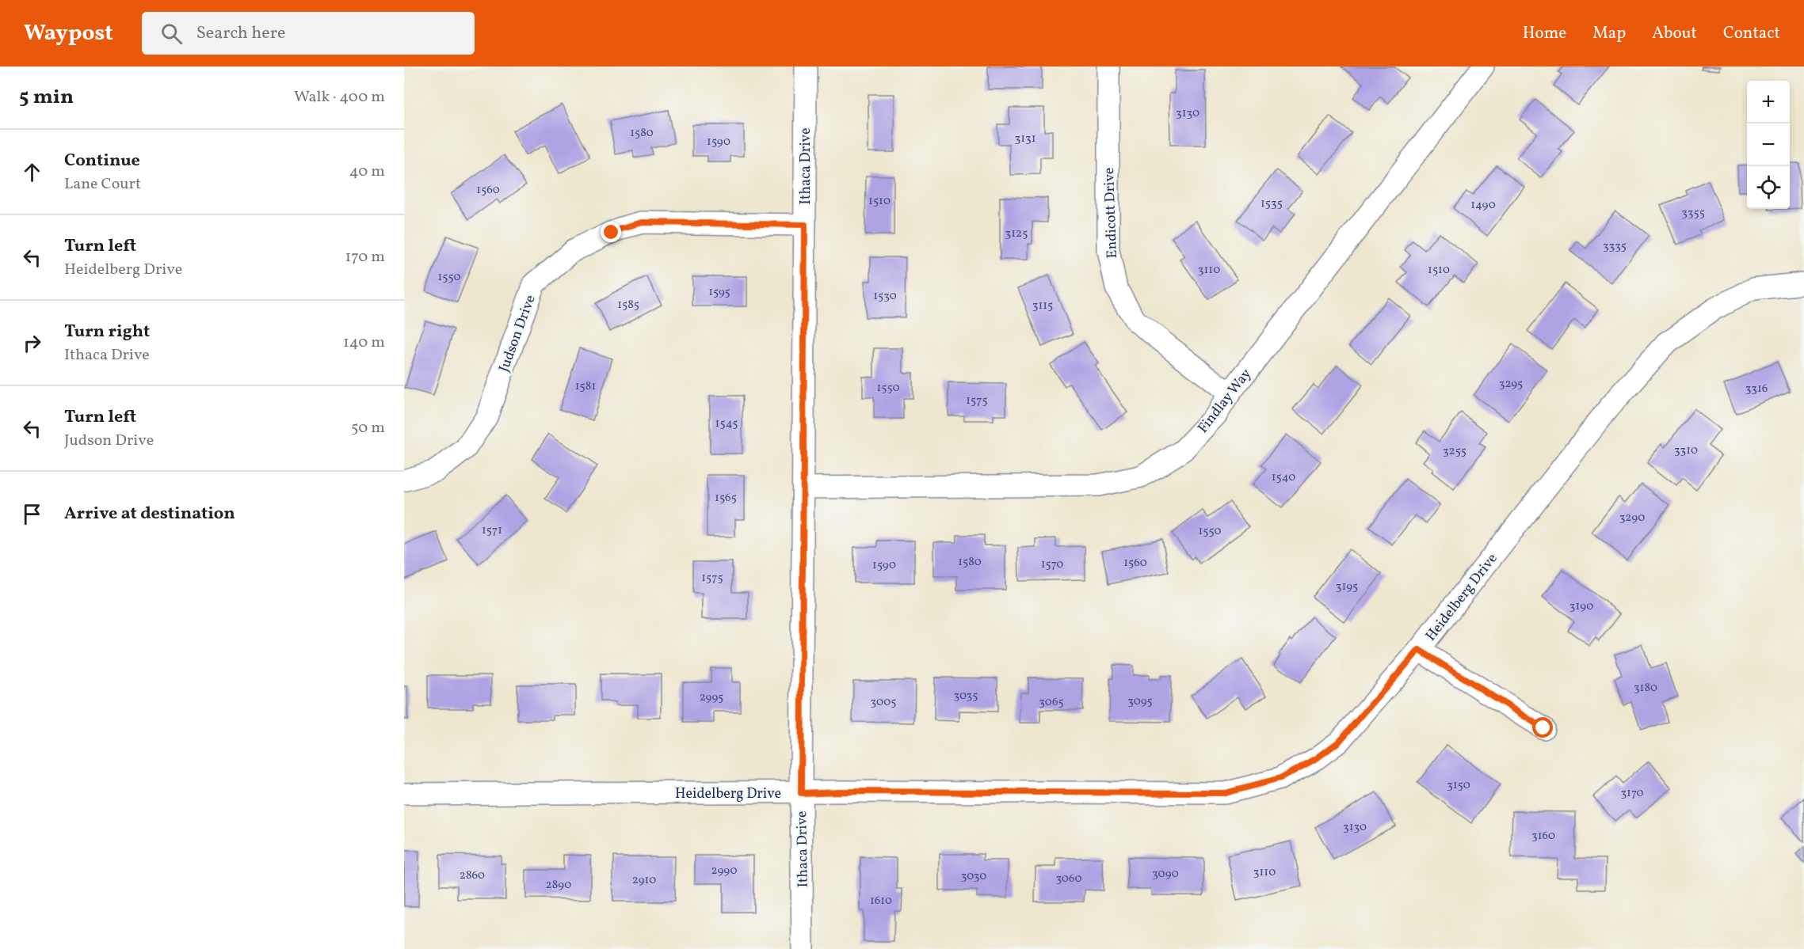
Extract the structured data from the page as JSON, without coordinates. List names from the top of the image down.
{
  "streets": {
    "street": [
      "Ithaca Drive",
      "Endicott Drive",
      "Judson Drive",
      "Findlay Way",
      "Heidelberg Drive"
    ]
  },
  "crossings": [
    ["Ithaca Drive", "Judson Drive"],
    ["Ithaca Drive", "Findlay Way"],
    ["Ithaca Drive", "Heidelberg Drive"],
    ["Endicott Drive", "Findlay Way"]
  ],
  "house_numbers": [
    "3130",
    "1580",
    "3131",
    "1590",
    "1560",
    "1510",
    "1535",
    "1490",
    "3355",
    "3125",
    "3335",
    "3110",
    "1510",
    "1550",
    "1595",
    "1530",
    "1585",
    "3115",
    "3295",
    "1581",
    "1550",
    "3316",
    "1575",
    "1545",
    "3310",
    "3255",
    "1540",
    "1565",
    "3290",
    "1571",
    "1550",
    "1580",
    "1560",
    "1570",
    "1590",
    "1575",
    "3195",
    "3190",
    "3180",
    "3035",
    "2995",
    "3095",
    "3005",
    "3065",
    "3150",
    "3170",
    "3130",
    "3160",
    "2990",
    "3110",
    "3090",
    "2860",
    "3030",
    "3060",
    "2910",
    "2890",
    "1610"
  ],
  "page": {
    "header": "Waypost",
    "search": "Search here",
    "nav": [
      "Home",
      "Map",
      "About",
      "Contact"
    ],
    "heading": ["5 min", "Walk · 400 m"],
    "map_buttons": ["+", "−"],
    "list": [
      ["Continue", "Lane Court", "40 m"],
      ["Turn left", "Heidelberg Drive", "170 m"],
      ["Turn right", "Ithaca Drive", "140 m"],
      ["Turn left", "Judson Drive", "50 m"],
      "Arrive at destination"
    ]
  }
}
